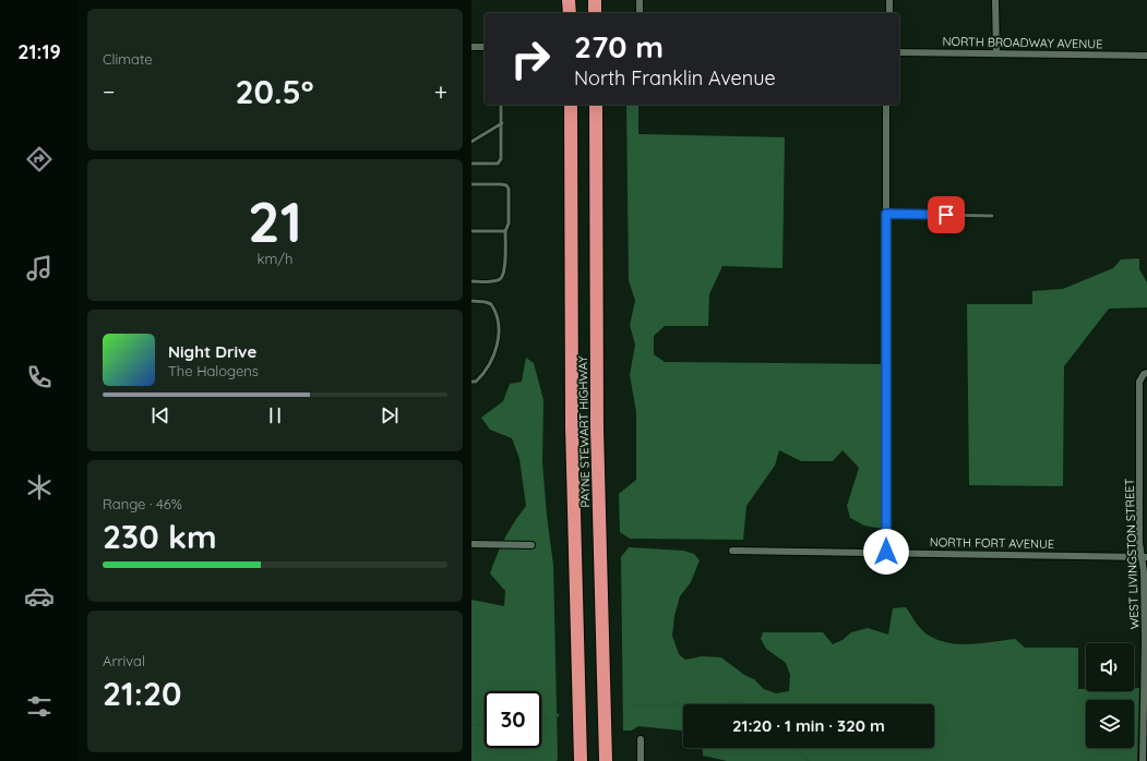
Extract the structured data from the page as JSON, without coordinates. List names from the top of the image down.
{
  "streets": {
    "highway": ["PAYNE STEWART HIGHWAY"],
    "street": ["NORTH BROADWAY AVENUE", "NORTH FORT AVENUE", "WEST LIVINGSTON STREET"]
  },
  "crossings": [
    ["NORTH FORT AVENUE", "WEST LIVINGSTON STREET"]
  ],
  "page": {
    "tabs": "21:19",
    "tile": [
      "Climate",
      ["21", "km/h"],
      ["Range · 46%", "230 km"],
      ["Arrival", "21:20"]
    ],
    "turn": ["270 m", "North Franklin Avenue"],
    "heat": ["−", "20.5°", "+"],
    "song": ["Night Drive", "The Halogens"],
    "limit": "30",
    "trip": "21:20 · 1 min · 320 m"
  }
}
